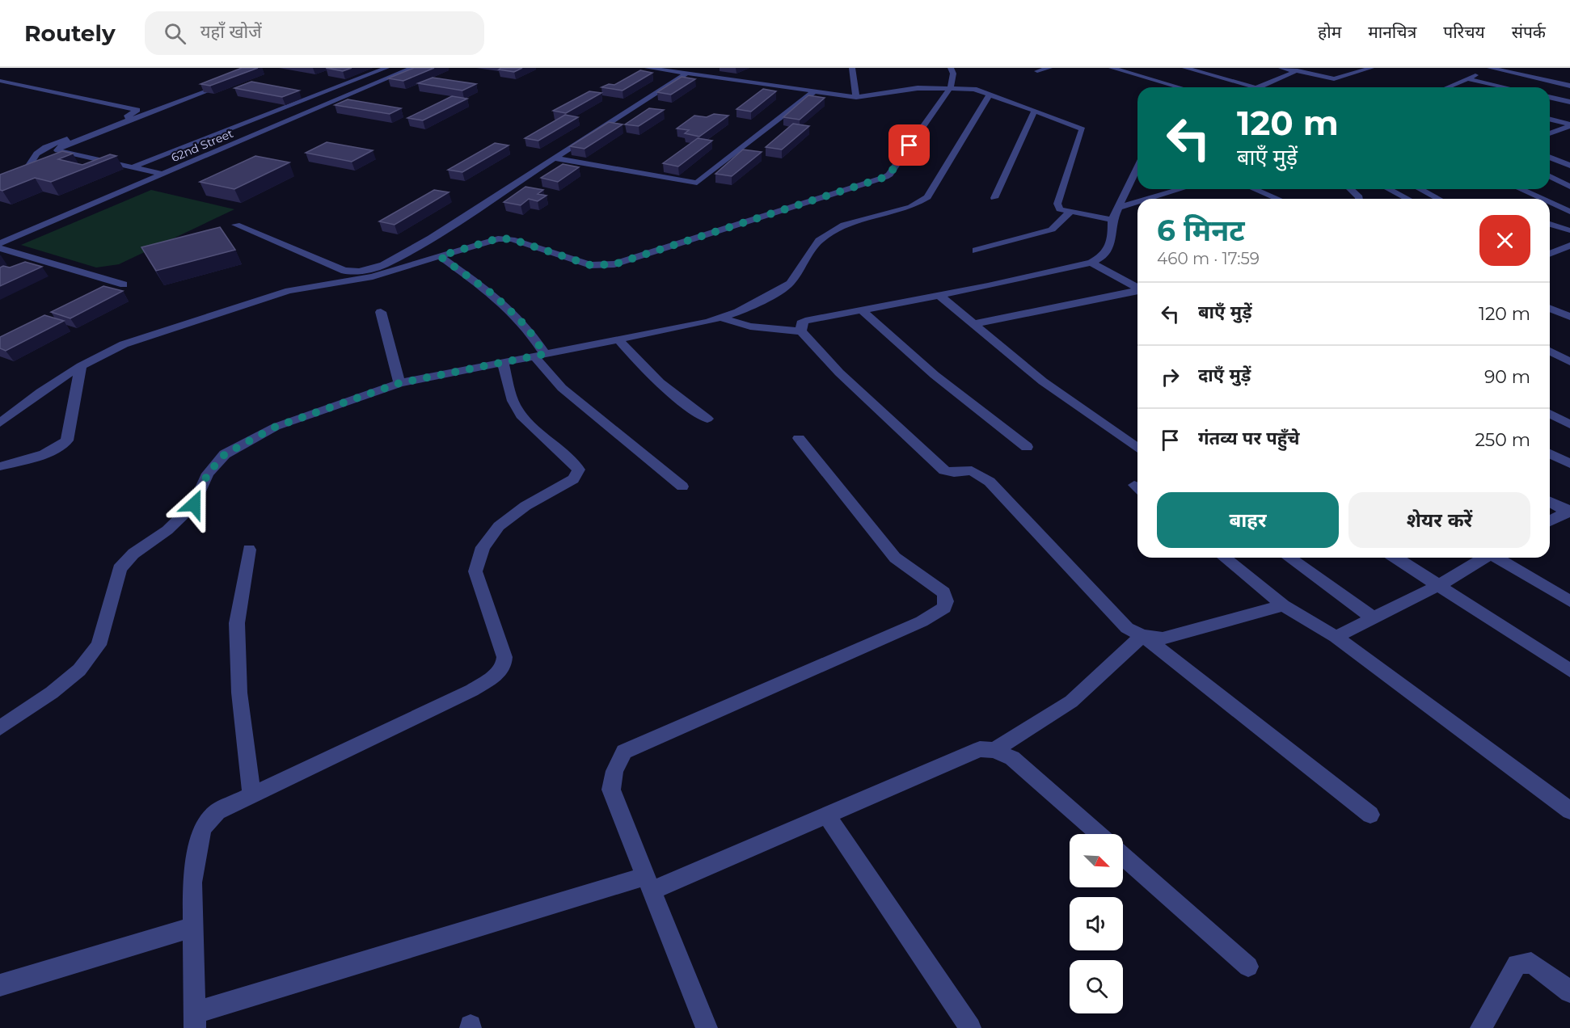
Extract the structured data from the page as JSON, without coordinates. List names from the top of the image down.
{
  "streets": {
    "street": ["62nd Street"]
  },
  "north": "bottom right",
  "page": {
    "header": "Routely",
    "search": "यहाँ खोजें",
    "nav": [
      "होम",
      "मानचित्र",
      "परिचय",
      "संपर्क"
    ],
    "turn": ["120 m", "बाएँ मुड़ें"],
    "heading": ["6 मिनट", "460 m · 17:59"],
    "list": [
      {
        "name": "बाएँ मुड़ें",
        "value": "120 m"
      },
      {
        "name": "दाएँ मुड़ें",
        "value": "90 m"
      },
      {
        "name": "गंतव्य पर पहुँचे",
        "value": "250 m"
      }
    ],
    "buttons": ["बाहर", "शेयर करें"]
  }
}
